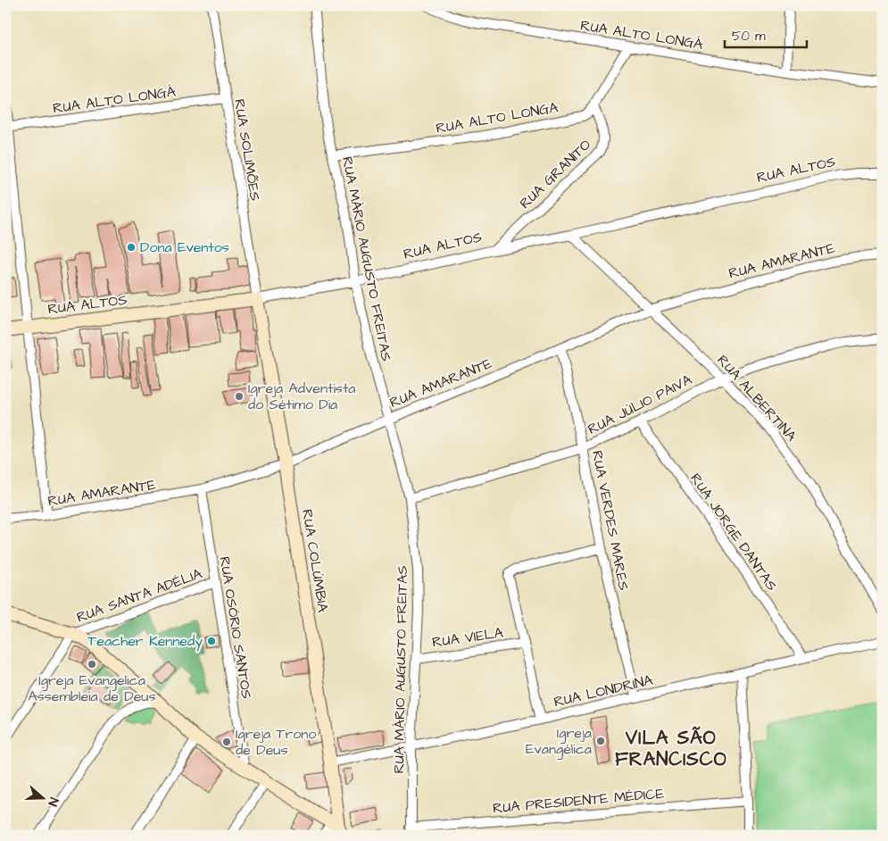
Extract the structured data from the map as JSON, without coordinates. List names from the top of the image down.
{
  "streets": {
    "street": [
      "RUA ALTO LONGÁ",
      "RUA ALTO LONGA",
      "RUA SOLIMÕES",
      "RUA ALTOS",
      "RUA GRANITO",
      "RUA MÁRIO AUGUSTO FREITAS",
      "RUA AMARANTE",
      "RUA ALBERTINA",
      "RUA JÚLIO PAIVA",
      "RUA VERDES MARES",
      "RUA JORGE DANTAS",
      "RUA COLÚMBIA",
      "RUA SANTA ADÉLIA",
      "RUA OSÓRIO SANTOS",
      "RUA VIELA",
      "RUA LONDRINA",
      "RUA PRESIDENTE MÉDICE"
    ]
  },
  "crossings": [
    ["RUA ALTO LONGÁ", "RUA ALTO LONGA"],
    ["RUA ALTO LONGÁ", "RUA SOLIMÕES"],
    ["RUA ALTO LONGA", "RUA GRANITO"],
    ["RUA ALTO LONGA", "RUA MÁRIO AUGUSTO FREITAS"],
    ["RUA SOLIMÕES", "RUA ALTOS"],
    ["RUA SOLIMÕES", "RUA COLÚMBIA"],
    ["RUA ALTOS", "RUA GRANITO"],
    ["RUA ALTOS", "RUA MÁRIO AUGUSTO FREITAS"],
    ["RUA ALTOS", "RUA ALBERTINA"],
    ["RUA ALTOS", "RUA COLÚMBIA"],
    ["RUA MÁRIO AUGUSTO FREITAS", "RUA AMARANTE"],
    ["RUA MÁRIO AUGUSTO FREITAS", "RUA JÚLIO PAIVA"],
    ["RUA MÁRIO AUGUSTO FREITAS", "RUA VIELA"],
    ["RUA MÁRIO AUGUSTO FREITAS", "RUA LONDRINA"],
    ["RUA MÁRIO AUGUSTO FREITAS", "RUA PRESIDENTE MÉDICE"],
    ["RUA AMARANTE", "RUA ALBERTINA"],
    ["RUA AMARANTE", "RUA VERDES MARES"],
    ["RUA AMARANTE", "RUA COLÚMBIA"],
    ["RUA AMARANTE", "RUA OSÓRIO SANTOS"],
    ["RUA ALBERTINA", "RUA JÚLIO PAIVA"],
    ["RUA JÚLIO PAIVA", "RUA VERDES MARES"],
    ["RUA JÚLIO PAIVA", "RUA JORGE DANTAS"],
    ["RUA VERDES MARES", "RUA LONDRINA"],
    ["RUA JORGE DANTAS", "RUA LONDRINA"],
    ["RUA COLÚMBIA", "RUA LONDRINA"],
    ["RUA SANTA ADÉLIA", "RUA OSÓRIO SANTOS"]
  ],
  "districts": ["VILA SÃO FRANCISCO"],
  "places": [
    "Dona Eventos",
    "Igreja Adventista do Sétimo Dia",
    "Teacher Kennedy",
    "Igreja Evangelica Assembleia de Deus",
    "Igreja Evangélica",
    "Igreja Trono de Deus"
  ],
  "scale_bar": "50 m",
  "north": "right"
}
